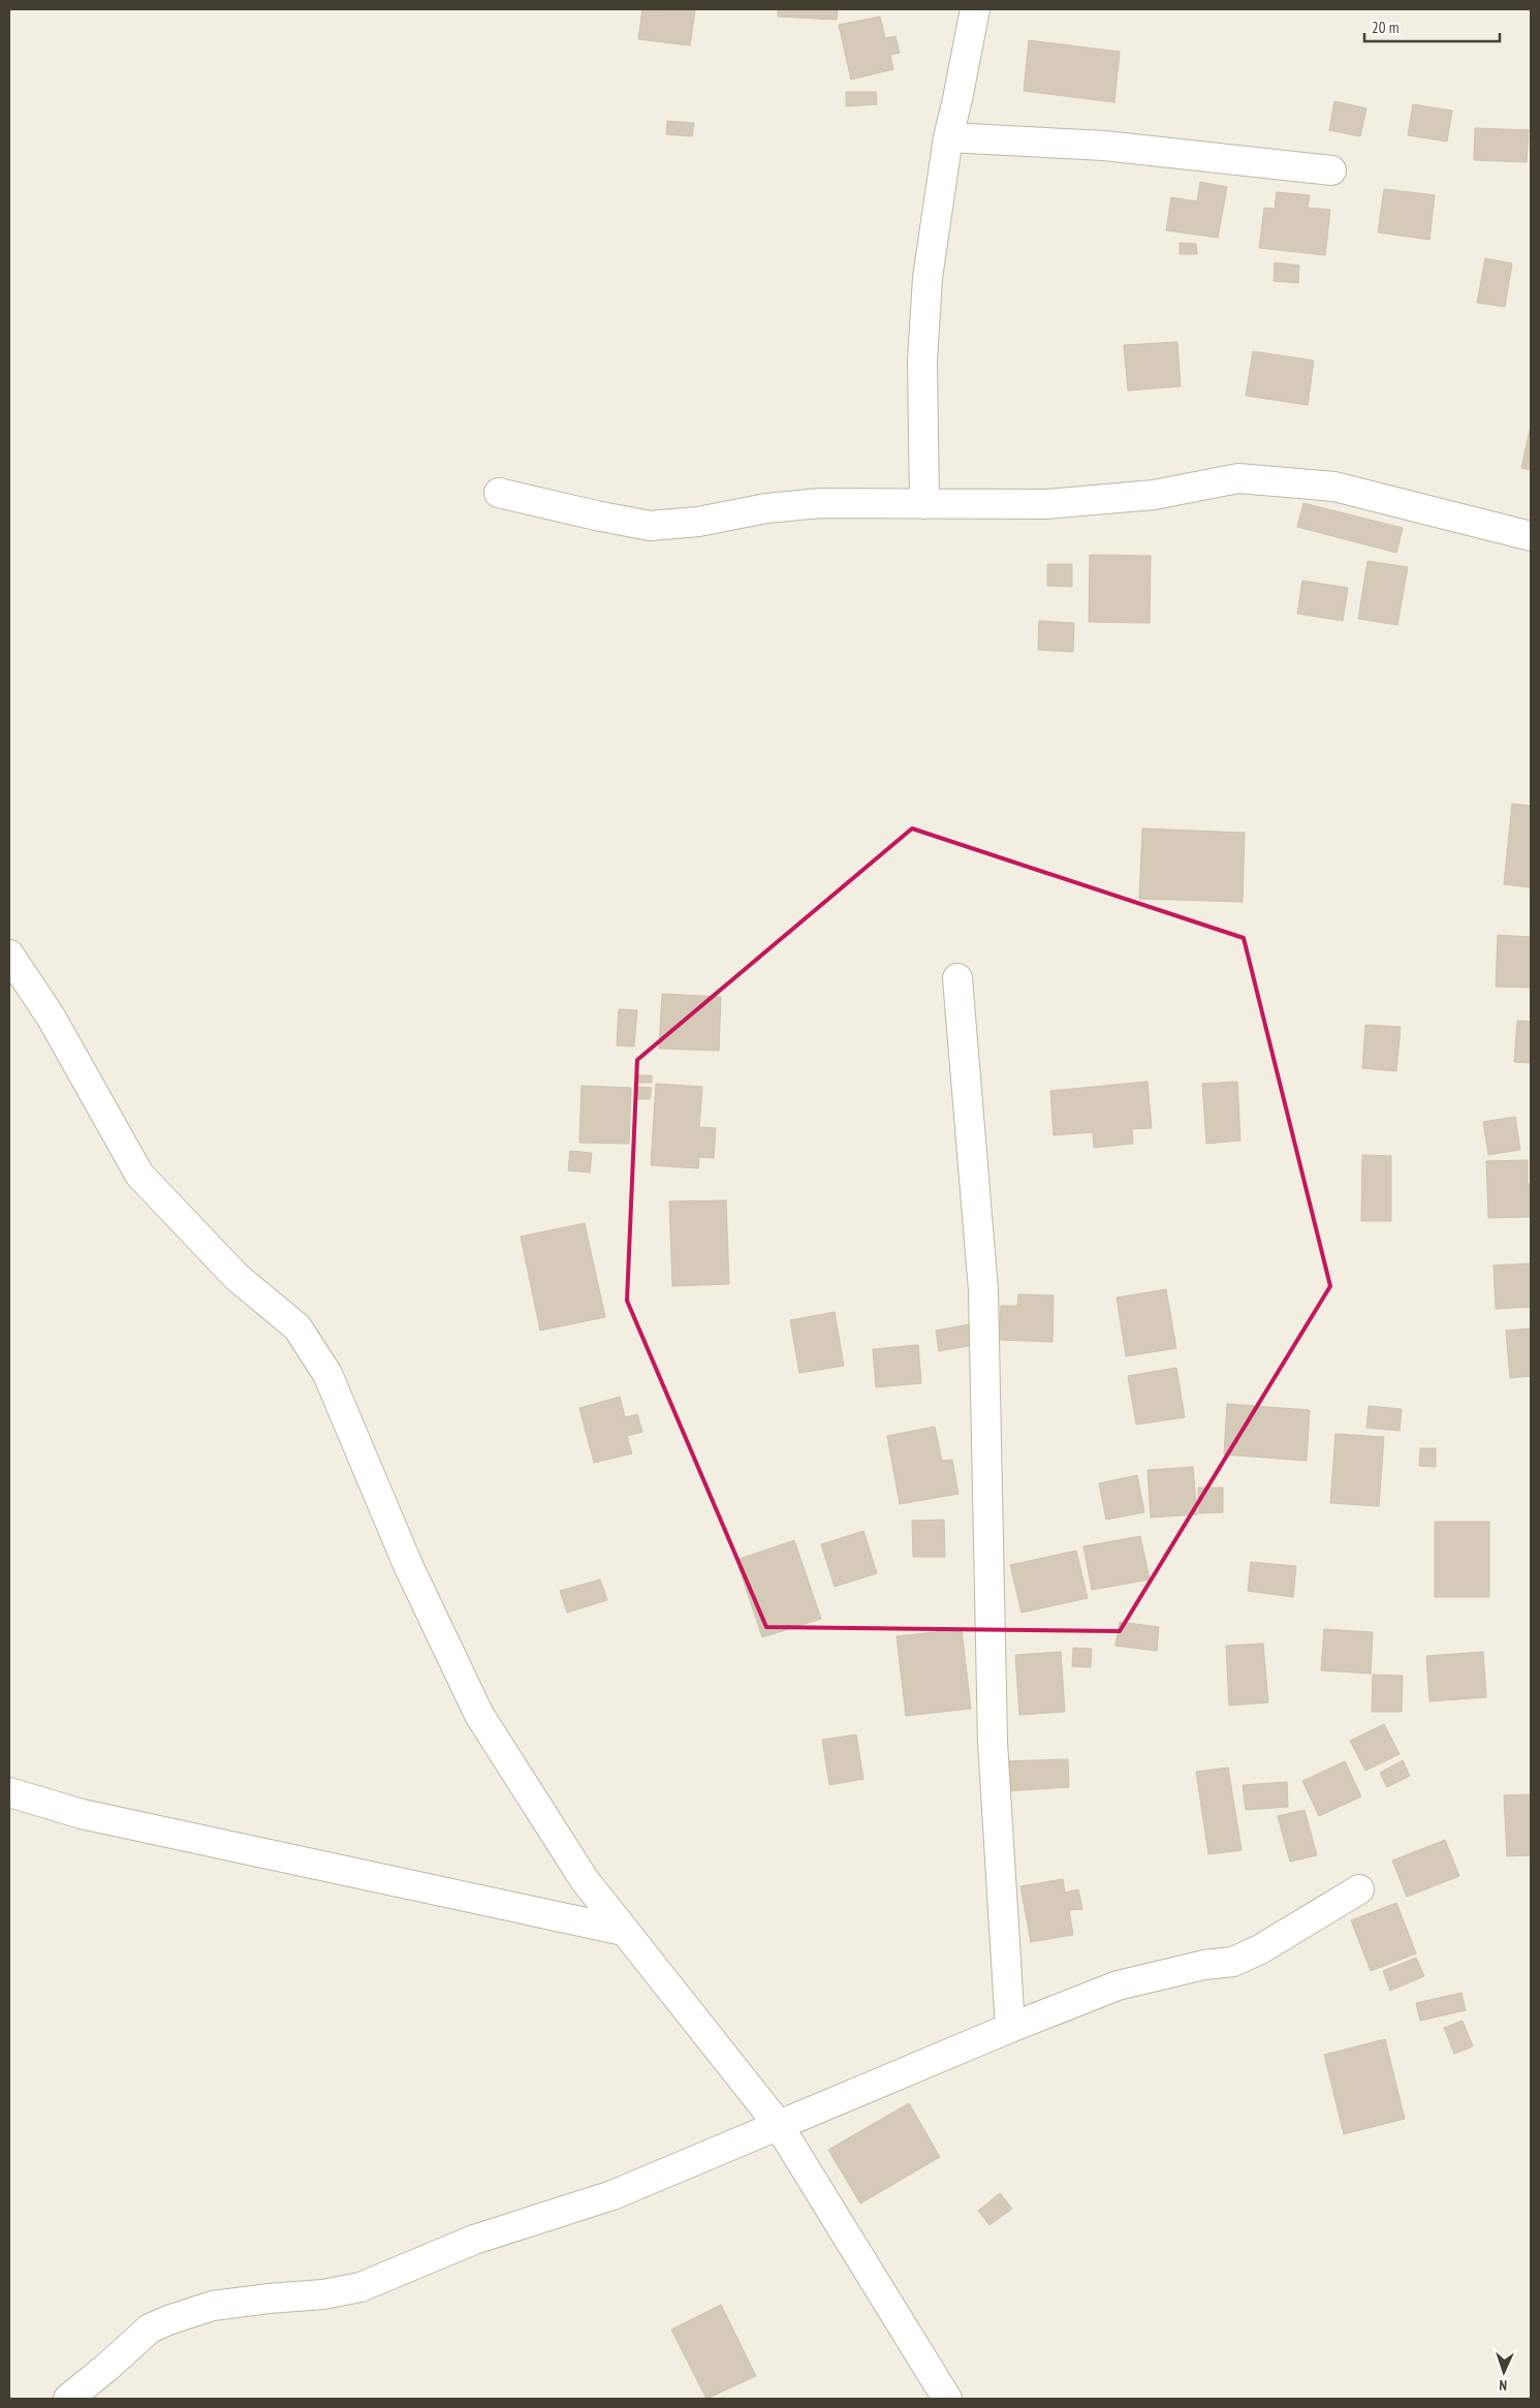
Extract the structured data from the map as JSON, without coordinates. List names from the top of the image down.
{
  "scale_bar": "20 m",
  "north": "bottom"
}
